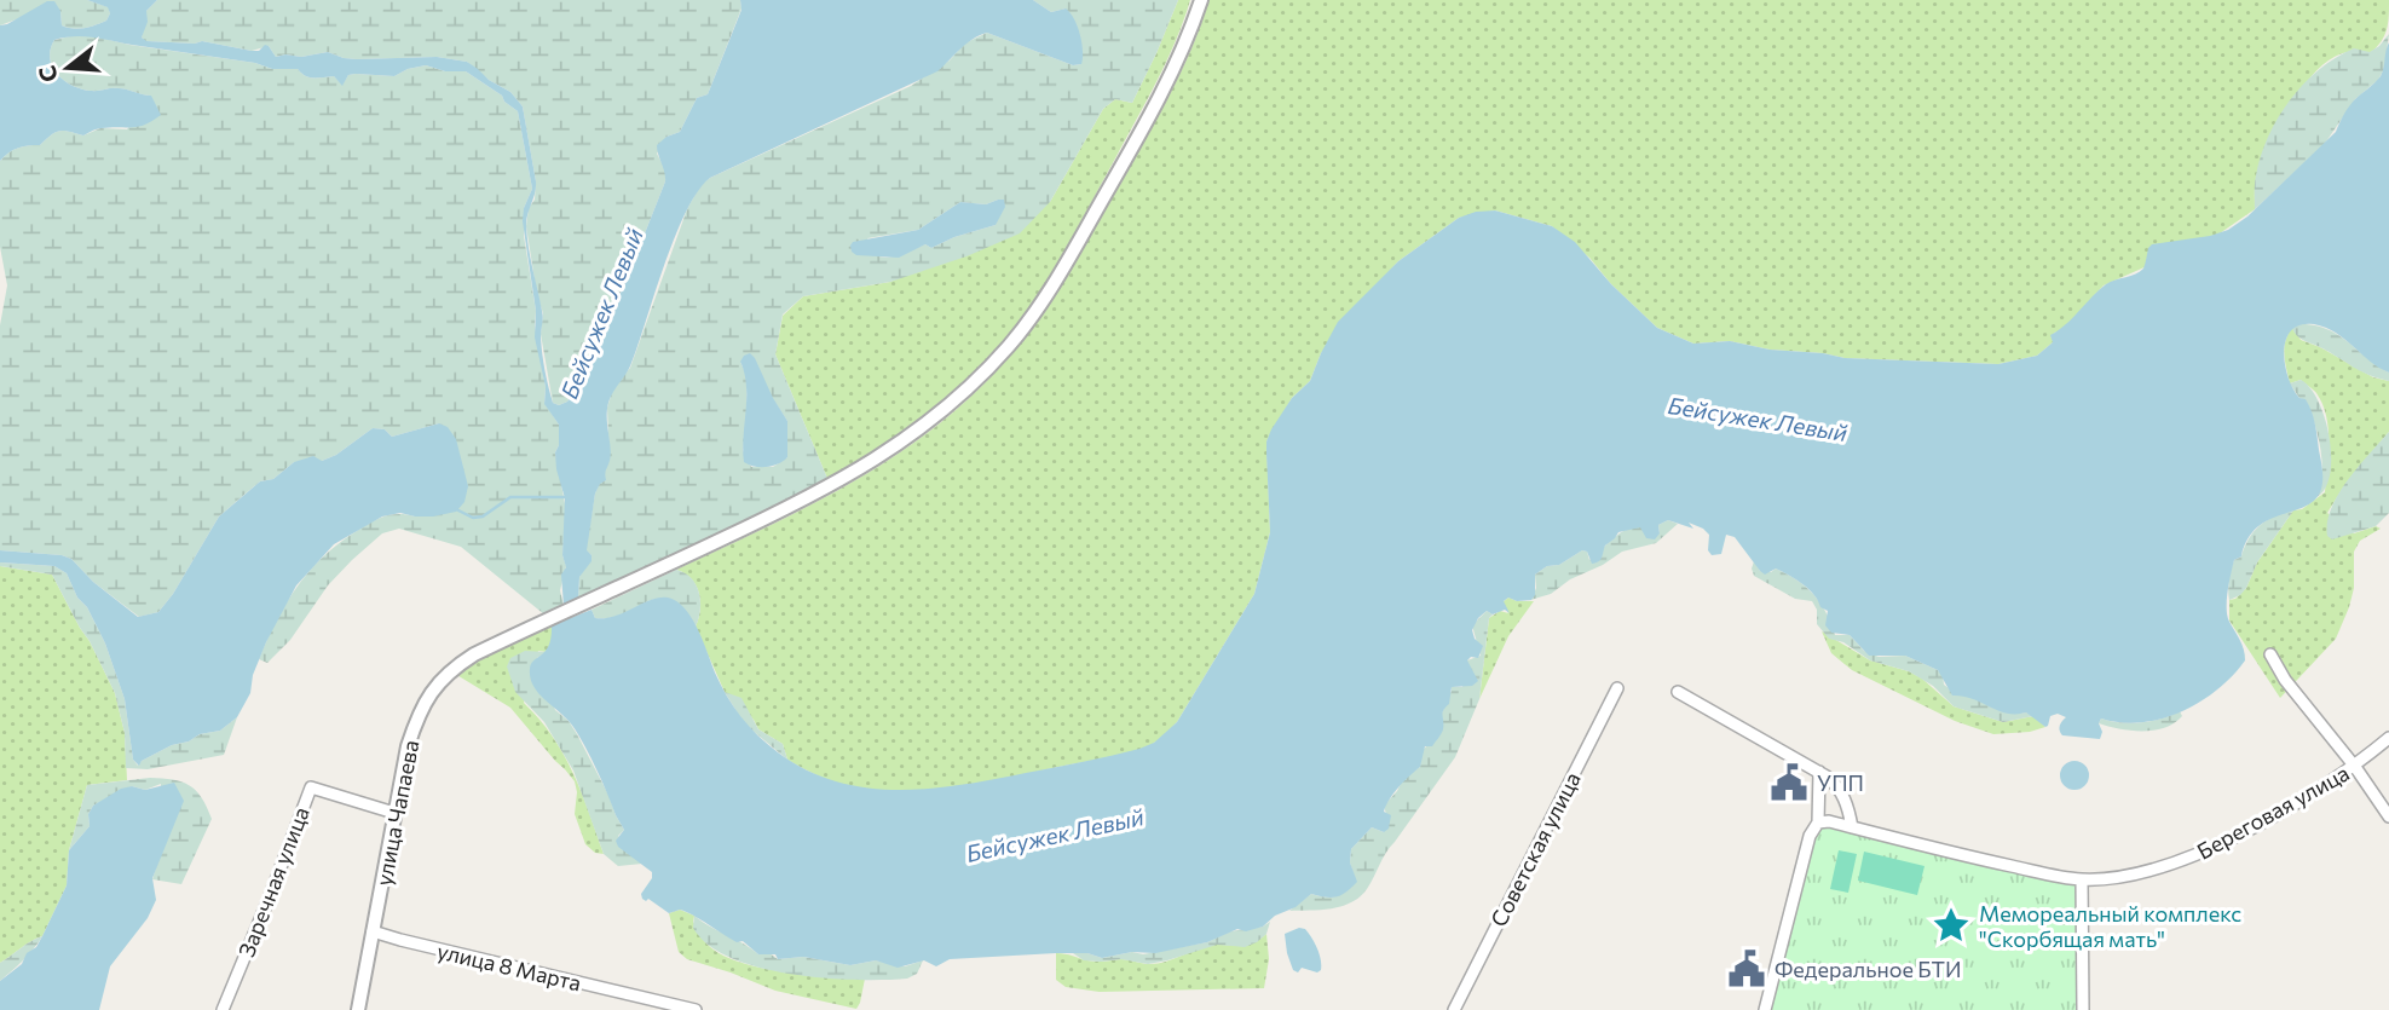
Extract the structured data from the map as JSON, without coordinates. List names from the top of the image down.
{
  "streets": {
    "street": [
      "Береговая улица",
      "улица Чапаева",
      "Советская улица",
      "Заречная улица",
      "улица 8 Марта"
    ]
  },
  "crossings": [
    ["улица Чапаева", "Заречная улица"],
    ["улица Чапаева", "улица 8 Марта"]
  ],
  "water": ["Бейсужек Левый"],
  "places": {
    "public building": ["УПП", "Федеральное БТИ"],
    "place": ["Мемореальный комплекс \"Cкорбящая мать\""]
  },
  "north": "left"
}
